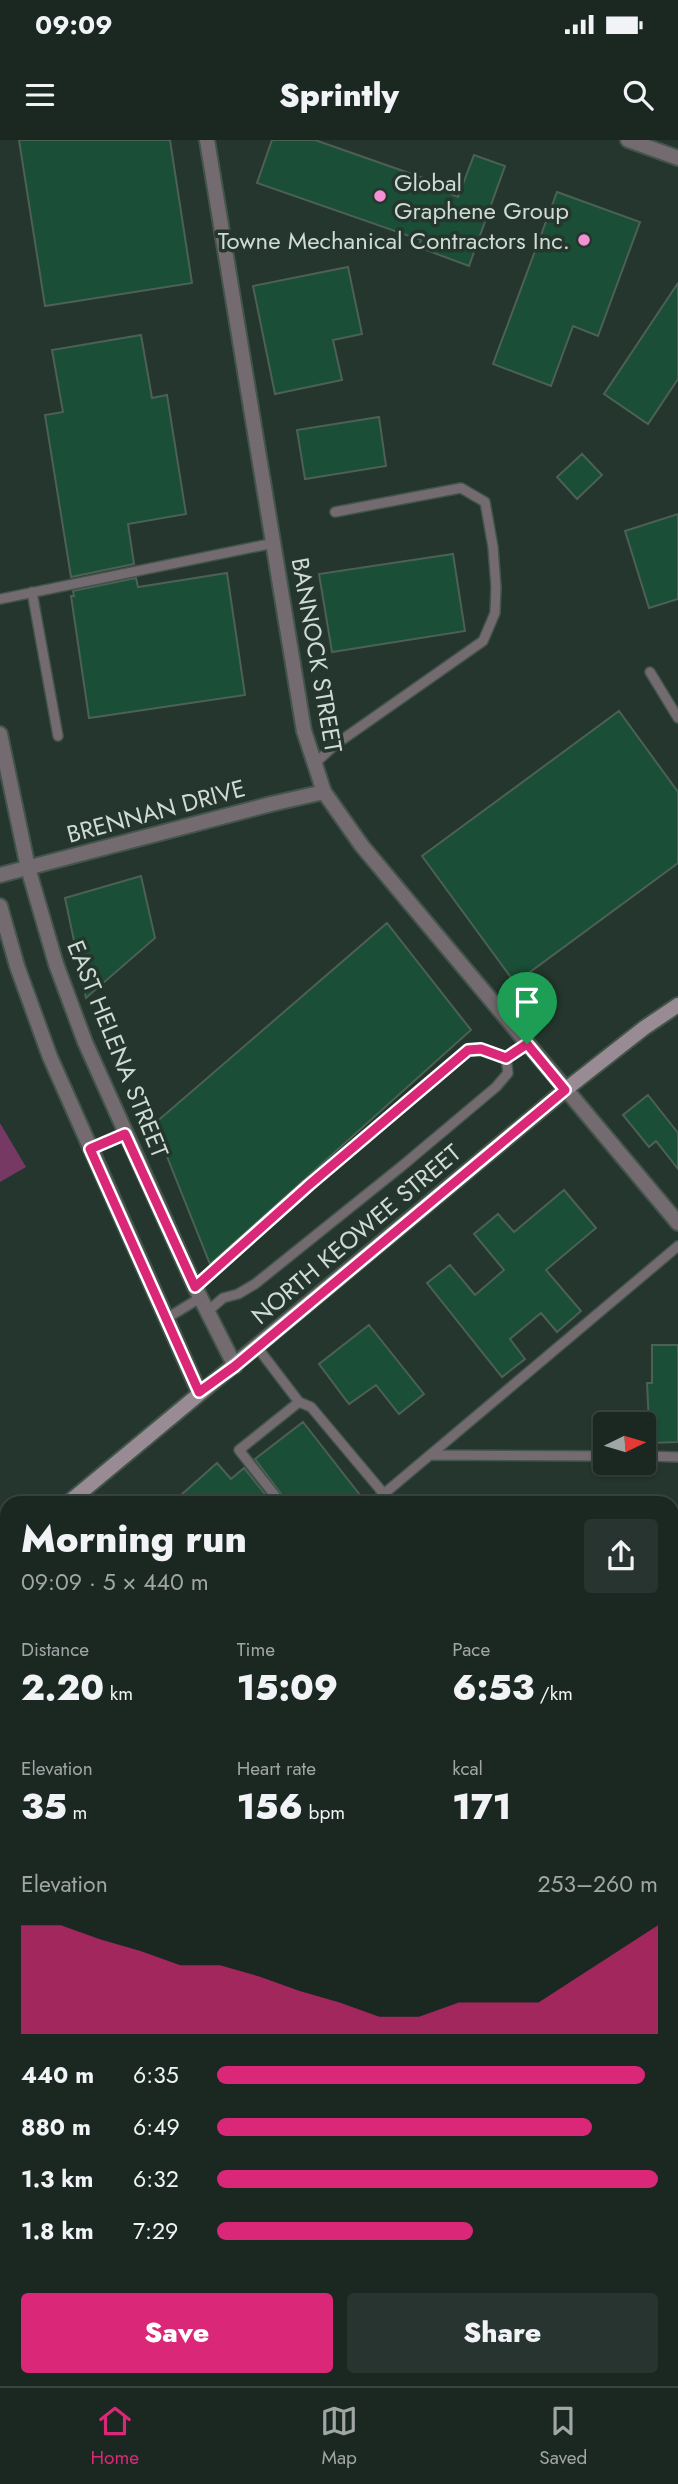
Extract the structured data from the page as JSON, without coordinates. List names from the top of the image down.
{
  "streets": {
    "main road": ["NORTH KEOWEE STREET"],
    "street": ["BANNOCK STREET", "BRENNAN DRIVE", "EAST HELENA STREET"]
  },
  "crossings": [
    ["BANNOCK STREET", "BRENNAN DRIVE"],
    ["BANNOCK STREET", "NORTH KEOWEE STREET"],
    ["BRENNAN DRIVE", "EAST HELENA STREET"],
    ["EAST HELENA STREET", "NORTH KEOWEE STREET"]
  ],
  "places": ["Global Graphene Group", "Towne Mechanical Contractors Inc."],
  "north": "right",
  "page": {
    "status": "09:09",
    "header": "Sprintly",
    "heading": ["Morning run", "09:09 · 5 × 440 m"],
    "stats": [
      ["Distance", "2.20 km"],
      ["Time", "15:09"],
      ["Pace", "6:53 /km"],
      ["Elevation", "35 m"],
      ["Heart rate", "156 bpm"],
      ["kcal", "171"]
    ],
    "chart": ["Elevation", "253–260 m"],
    "list": [
      {
        "name": "440 m",
        "note": "6:35"
      },
      {
        "name": "880 m",
        "note": "6:49"
      },
      {
        "name": "1.3 km",
        "note": "6:32"
      },
      {
        "name": "1.8 km",
        "note": "7:29"
      }
    ],
    "buttons": ["Save", "Share"],
    "tabs": ["Home", "Map", "Saved"]
  }
}
